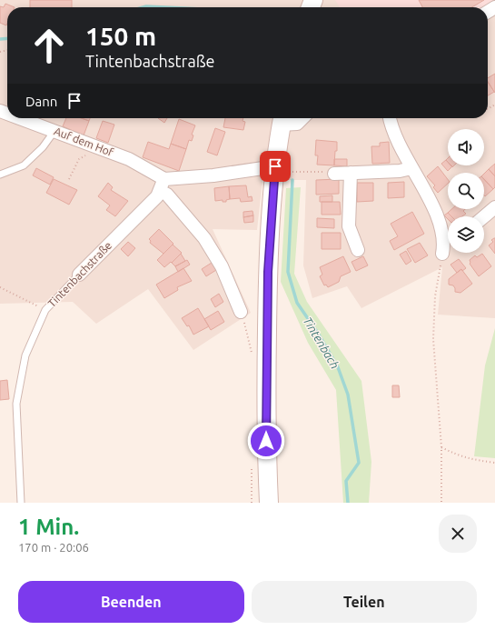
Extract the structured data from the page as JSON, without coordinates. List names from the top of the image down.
{
  "streets": {
    "street": ["Auf dem Hof", "Tintenbachstraße"]
  },
  "crossings": [
    ["Auf dem Hof", "Tintenbachstraße"]
  ],
  "water": ["Tintenbach"],
  "page": {
    "turn": ["150 m", "Tintenbachstraße"],
    "then": "Dann",
    "heading": ["1 Min.", "170 m · 20:06"],
    "buttons": ["Beenden", "Teilen"]
  }
}
